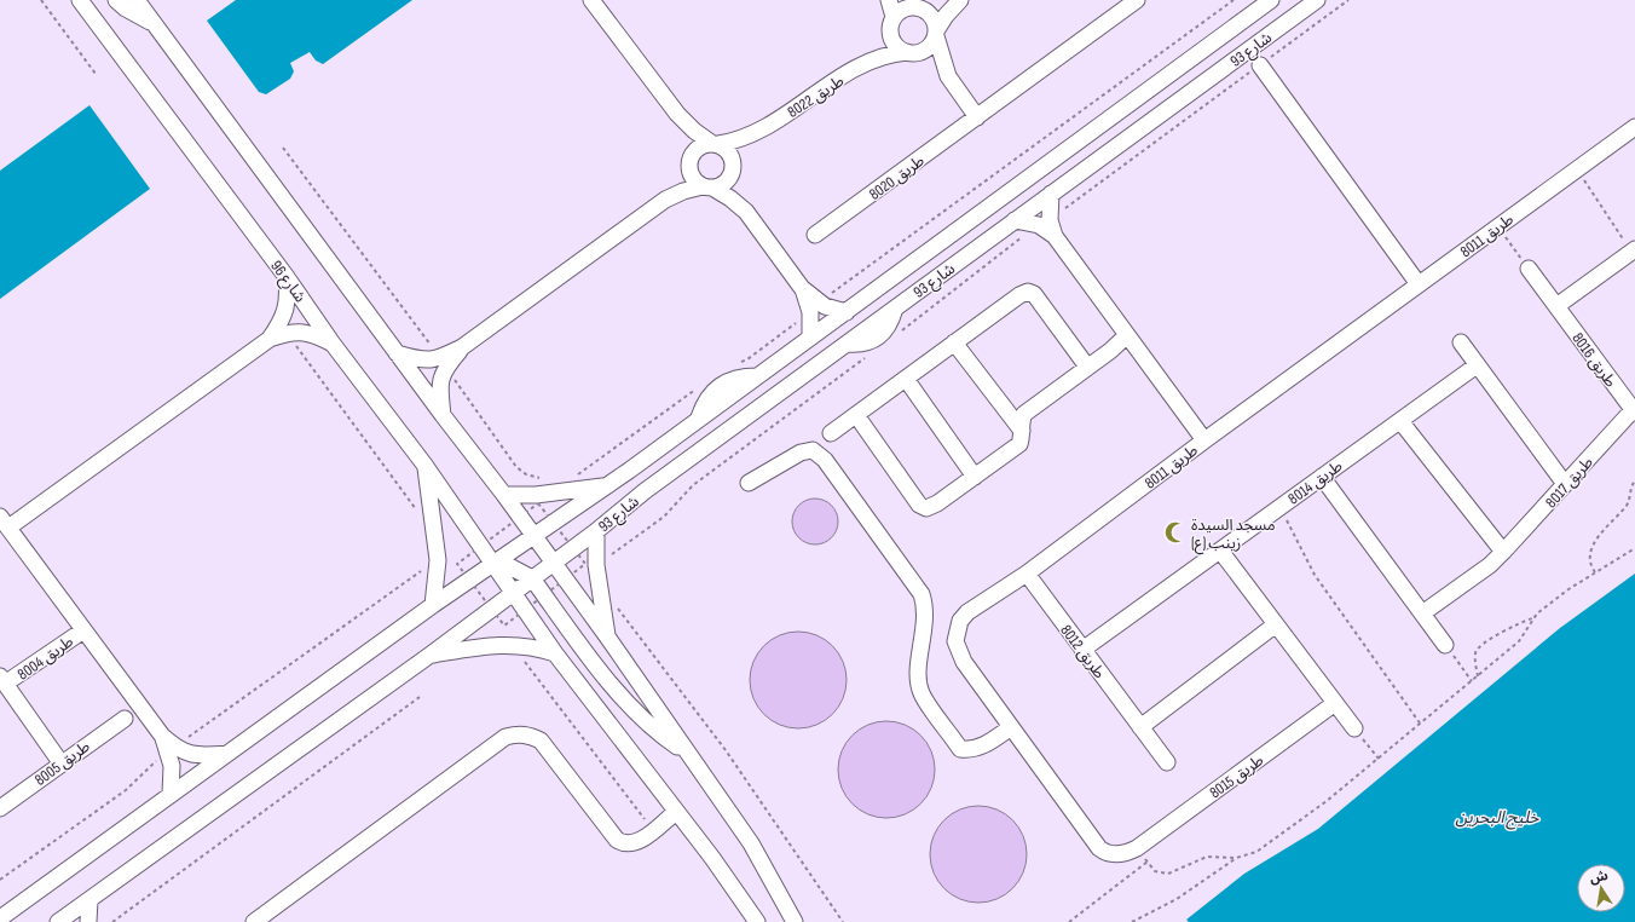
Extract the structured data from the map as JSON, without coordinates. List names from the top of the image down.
{
  "streets": {
    "street": [
      "شارع 93",
      "طريق 8022",
      "طريق 8020",
      "طريق 8011",
      "شارع 96",
      "طريق 8016",
      "طريق 8014",
      "طريق 8017",
      "طريق 8012",
      "طريق 8004",
      "طريق 8005",
      "طريق 8015"
    ]
  },
  "crossings": [
    ["شارع 93", "شارع 96"],
    ["طريق 8011", "طريق 8012"],
    ["طريق 8011", "طريق 8015"],
    ["طريق 8016", "طريق 8017"],
    ["طريق 8014", "طريق 8012"],
    ["طريق 8004", "طريق 8005"]
  ],
  "water": ["خليج البحرين"],
  "places": {
    "mosque": ["مسجد السيدة زينب (ع)"]
  },
  "north": "top"
}
